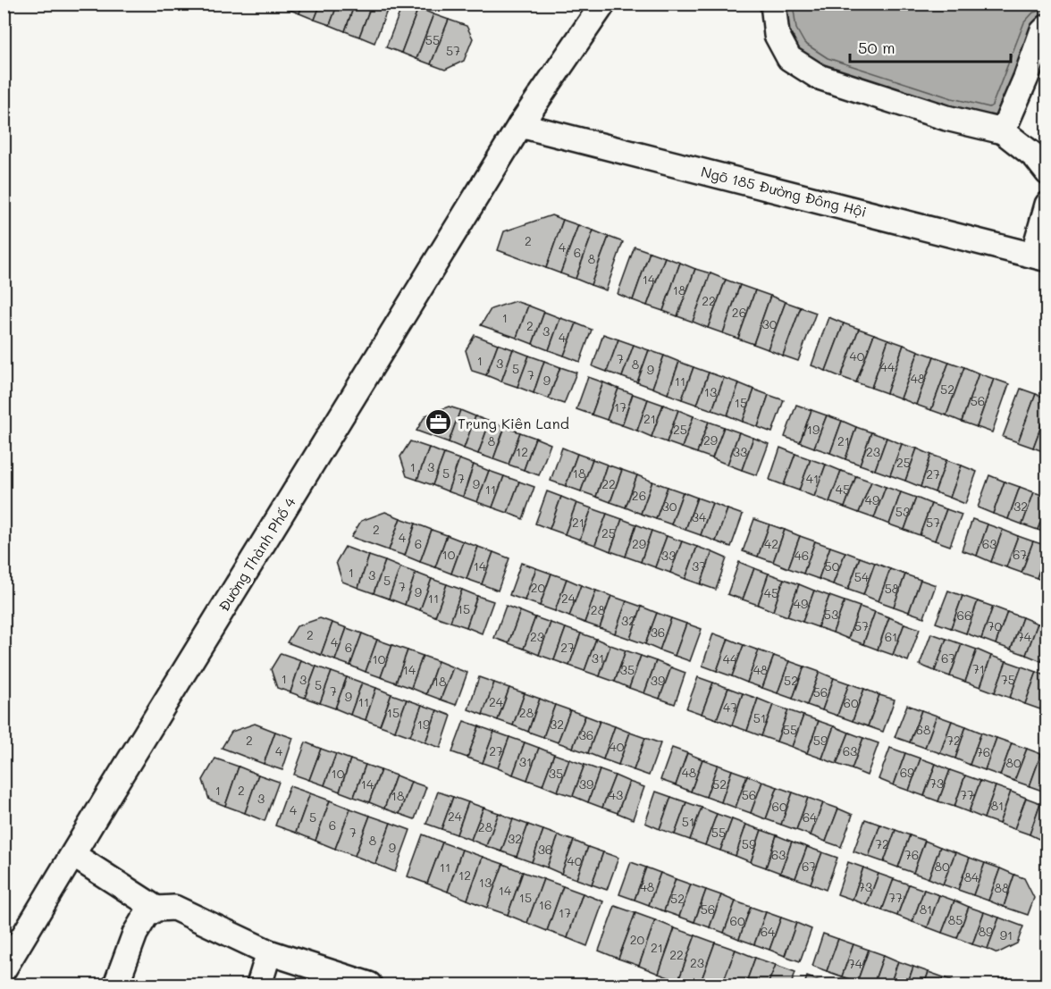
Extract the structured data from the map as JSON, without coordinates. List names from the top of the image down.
{
  "streets": {
    "street": ["Ngõ 185 Đường Đông Hội", "Đường Thành Phố 4"]
  },
  "crossings": [
    ["Ngõ 185 Đường Đông Hội", "Đường Thành Phố 4"]
  ],
  "places": {
    "office": ["Trung Kiên Land"]
  },
  "house_numbers": [
    "55",
    "57",
    "2",
    "4",
    "6",
    "8",
    "14",
    "18",
    "22",
    "26",
    "1",
    "30",
    "2",
    "3",
    "4",
    "40",
    "7",
    "1",
    "3",
    "8",
    "44",
    "5",
    "9",
    "7",
    "48",
    "9",
    "11",
    "52",
    "13",
    "56",
    "15",
    "17",
    "21",
    "25",
    "19",
    "29",
    "8",
    "21",
    "12",
    "33",
    "23",
    "25",
    "1",
    "3",
    "5",
    "18",
    "27",
    "7",
    "41",
    "9",
    "22",
    "11",
    "45",
    "26",
    "49",
    "30",
    "32",
    "53",
    "34",
    "21",
    "57",
    "2",
    "25",
    "4",
    "6",
    "29",
    "42",
    "63",
    "10",
    "67",
    "33",
    "46",
    "14",
    "37",
    "50",
    "1",
    "3",
    "54",
    "5",
    "7",
    "20",
    "58",
    "9",
    "45",
    "11",
    "24",
    "49",
    "15",
    "28",
    "53",
    "66",
    "32",
    "57",
    "70",
    "36",
    "2",
    "23",
    "61",
    "74",
    "4",
    "6",
    "27",
    "31",
    "67",
    "10",
    "44",
    "71",
    "14",
    "35",
    "48",
    "1",
    "3",
    "75",
    "39",
    "52",
    "18",
    "5",
    "7",
    "56",
    "9",
    "11",
    "24",
    "60",
    "47",
    "15",
    "28",
    "51",
    "19",
    "32",
    "55",
    "68",
    "36",
    "2",
    "59",
    "72",
    "40",
    "4",
    "27",
    "63",
    "76",
    "31",
    "80",
    "48",
    "69",
    "10",
    "35",
    "73",
    "14",
    "39",
    "52",
    "1",
    "2",
    "43",
    "56",
    "77",
    "18",
    "3",
    "81",
    "60",
    "4",
    "24",
    "5",
    "64",
    "51",
    "6",
    "28",
    "7",
    "55",
    "32",
    "8",
    "59",
    "72",
    "9",
    "36",
    "63",
    "76",
    "40",
    "67",
    "80",
    "11",
    "12",
    "84",
    "13",
    "48",
    "73",
    "88",
    "14",
    "15",
    "77",
    "52",
    "16",
    "56",
    "81",
    "17",
    "85",
    "60",
    "64",
    "89",
    "91",
    "20",
    "21",
    "22",
    "23",
    "74"
  ],
  "scale_bar": "50 m"
}
